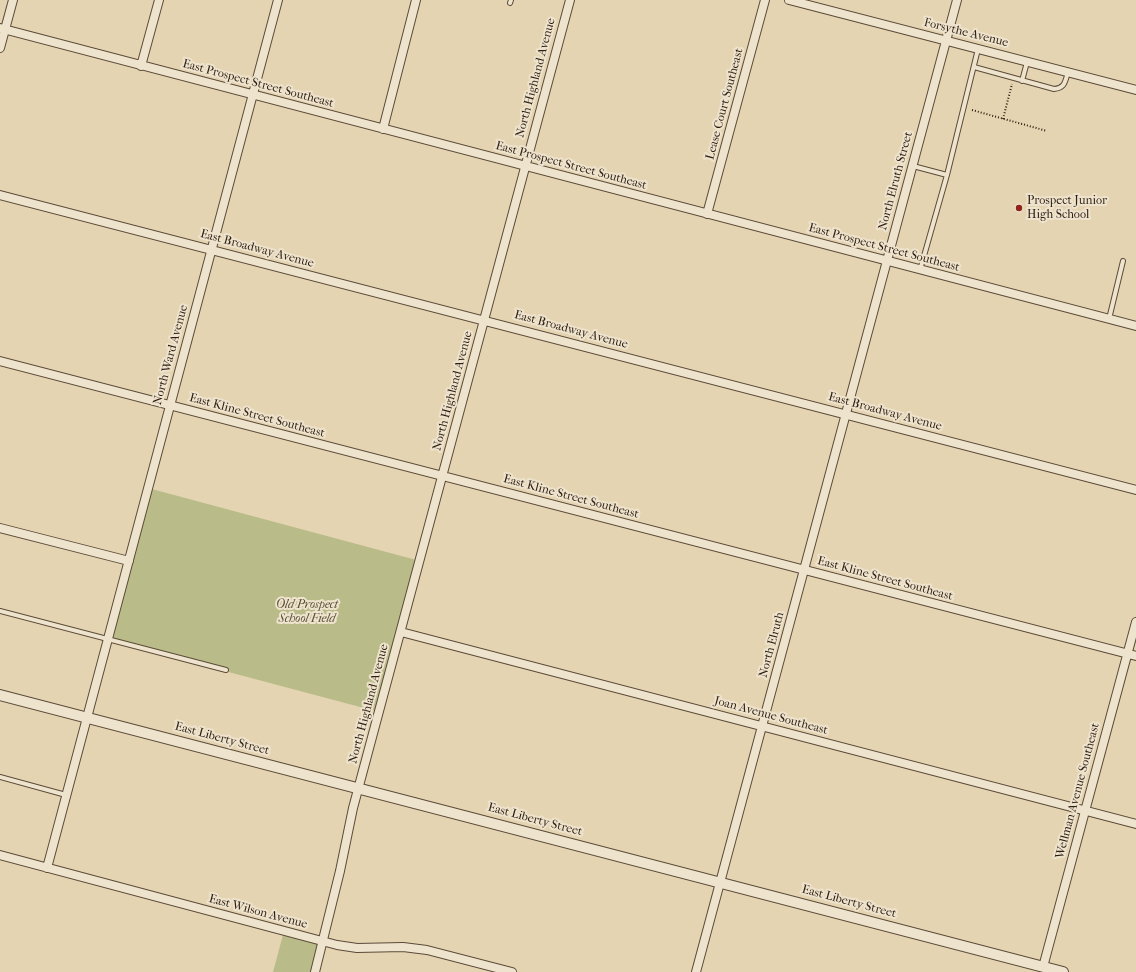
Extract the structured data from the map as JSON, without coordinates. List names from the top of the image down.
{
  "streets": {
    "street": [
      "Forsythe Avenue",
      "North Highland Avenue",
      "East Prospect Street Southeast",
      "Lease Court Southeast",
      "North Elruth Street",
      "East Broadway Avenue",
      "North Ward Avenue",
      "East Kline Street Southeast",
      "North Elruth",
      "Joan Avenue Southeast",
      "East Liberty Street",
      "Wellman Avenue Southeast",
      "East Wilson Avenue"
    ]
  },
  "crossings": [
    ["Forsythe Avenue", "North Elruth Street"],
    ["North Highland Avenue", "East Prospect Street Southeast"],
    ["North Highland Avenue", "East Broadway Avenue"],
    ["North Highland Avenue", "East Kline Street Southeast"],
    ["North Highland Avenue", "Joan Avenue Southeast"],
    ["North Highland Avenue", "East Liberty Street"],
    ["North Highland Avenue", "East Wilson Avenue"],
    ["East Prospect Street Southeast", "Lease Court Southeast"],
    ["East Prospect Street Southeast", "North Elruth Street"],
    ["East Prospect Street Southeast", "North Ward Avenue"],
    ["North Elruth Street", "East Broadway Avenue"],
    ["North Elruth Street", "North Elruth"],
    ["East Broadway Avenue", "North Ward Avenue"],
    ["East Broadway Avenue", "North Elruth"],
    ["North Ward Avenue", "East Kline Street Southeast"],
    ["North Ward Avenue", "East Liberty Street"],
    ["North Ward Avenue", "East Wilson Avenue"],
    ["East Kline Street Southeast", "North Elruth"],
    ["East Kline Street Southeast", "Wellman Avenue Southeast"],
    ["North Elruth", "Joan Avenue Southeast"],
    ["North Elruth", "East Liberty Street"],
    ["Joan Avenue Southeast", "Wellman Avenue Southeast"],
    ["East Liberty Street", "Wellman Avenue Southeast"]
  ],
  "parks": ["Old Prospect School Field"],
  "places": ["Prospect Junior High School"]
}
